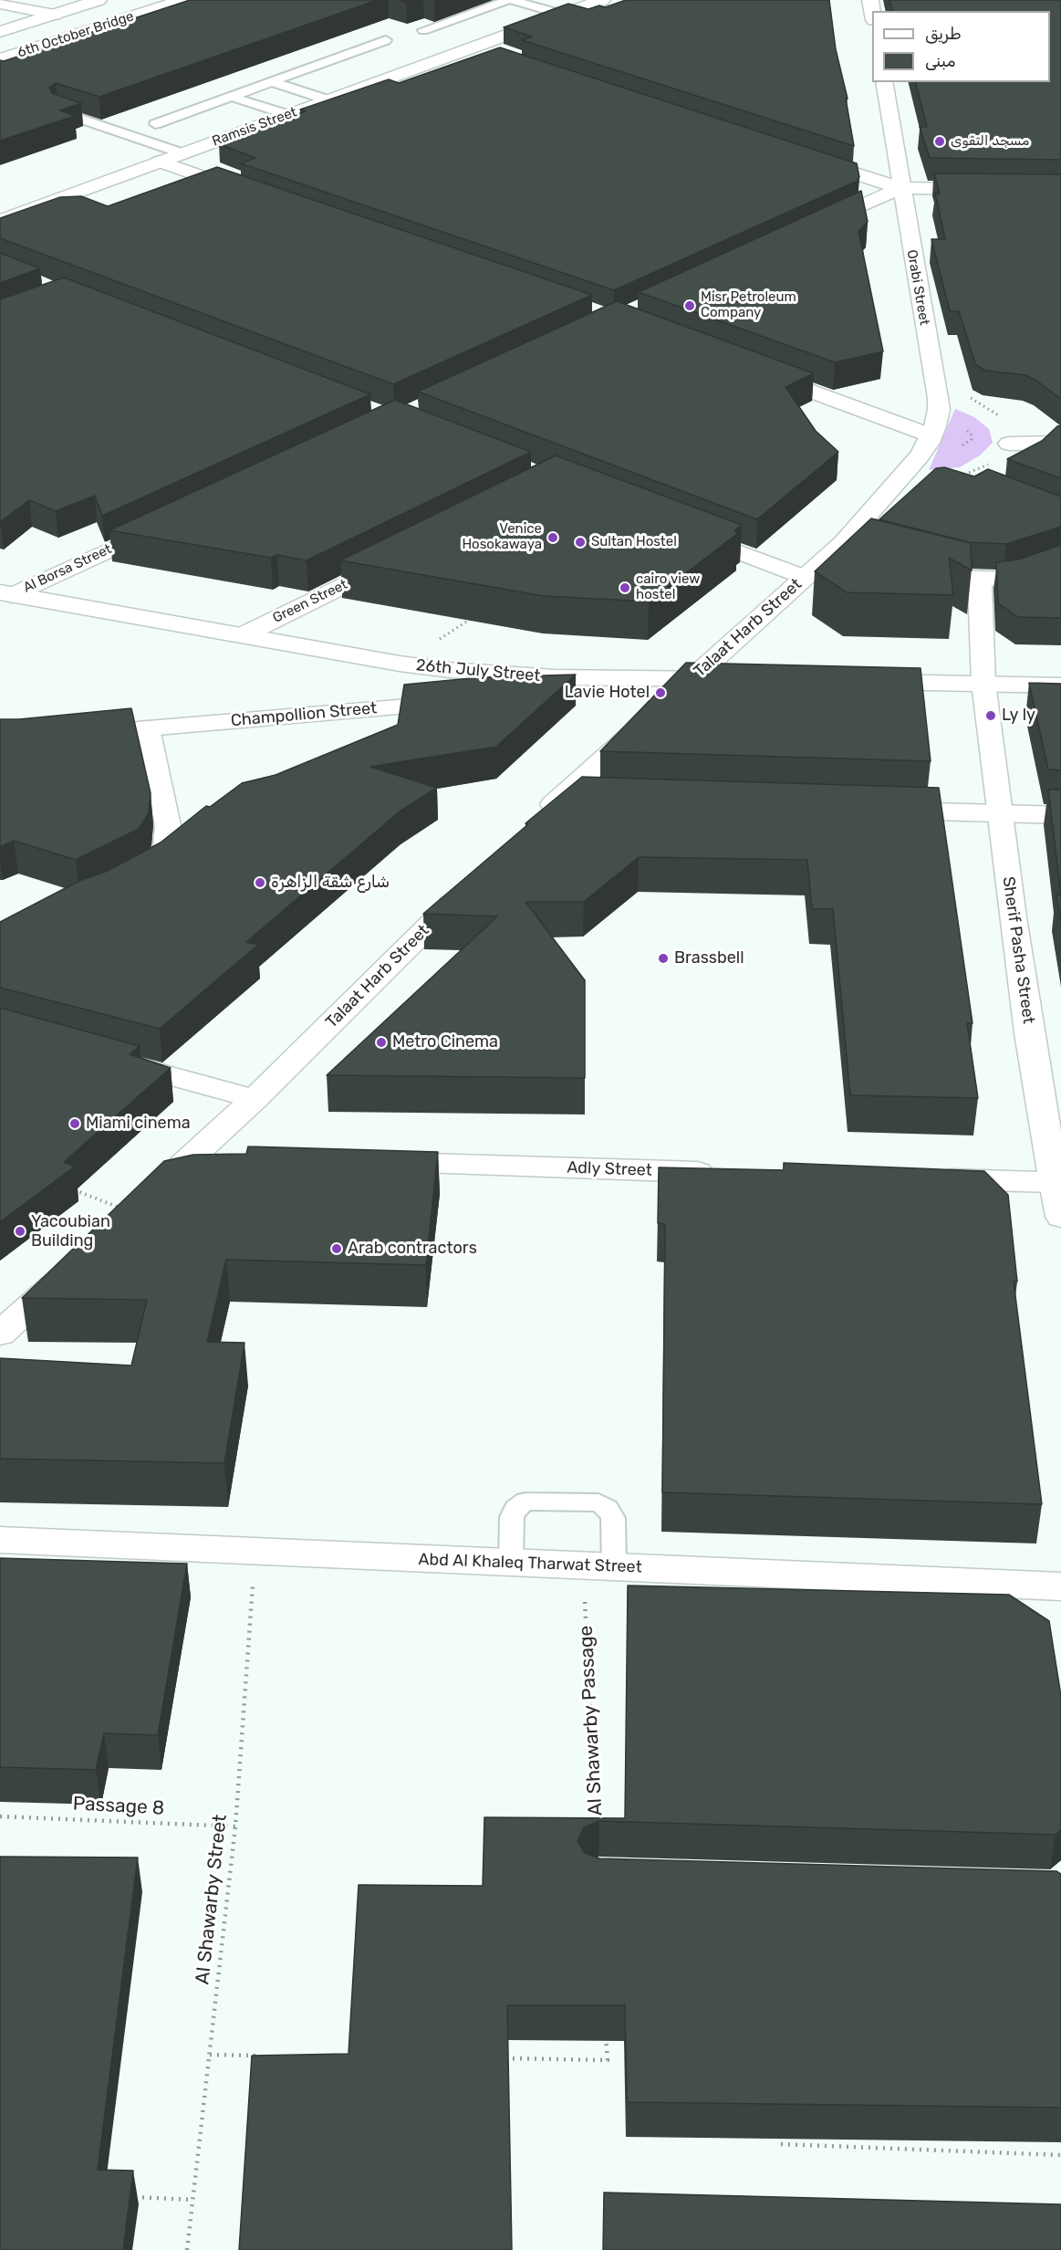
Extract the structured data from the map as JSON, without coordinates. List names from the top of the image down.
{
  "streets": {
    "main road": [
      "6th October Bridge",
      "Ramsis Street",
      "Orabi Street",
      "Al Borsa Street",
      "Green Street",
      "Talaat Harb Street",
      "26th July Street",
      "Champollion Street",
      "Sherif Pasha Street",
      "Adly Street",
      "Abd Al Khaleq Tharwat Street"
    ],
    "path": ["Al Shawarby Passage", "Passage 8", "Al Shawarby Street"]
  },
  "crossings": [
    ["Orabi Street", "Talaat Harb Street"],
    ["Al Borsa Street", "26th July Street"],
    ["Green Street", "26th July Street"],
    ["Talaat Harb Street", "26th July Street"],
    ["Abd Al Khaleq Tharwat Street", "Al Shawarby Passage"],
    ["Abd Al Khaleq Tharwat Street", "Al Shawarby Street"],
    ["Passage 8", "Al Shawarby Street"]
  ],
  "places": [
    "مسجد التقوى",
    "Misr Petroleum Company",
    "Venice Hosokawaya",
    "Sultan Hostel",
    "cairo view hostel",
    "Lavie Hotel",
    "Ly ly",
    "شارع شقة الزاهرة",
    "Brassbell",
    "Metro Cinema",
    "Miami cinema",
    "Yacoubian Building",
    "Arab contractors"
  ],
  "legend": ["طريق", "مبنى"]
}
